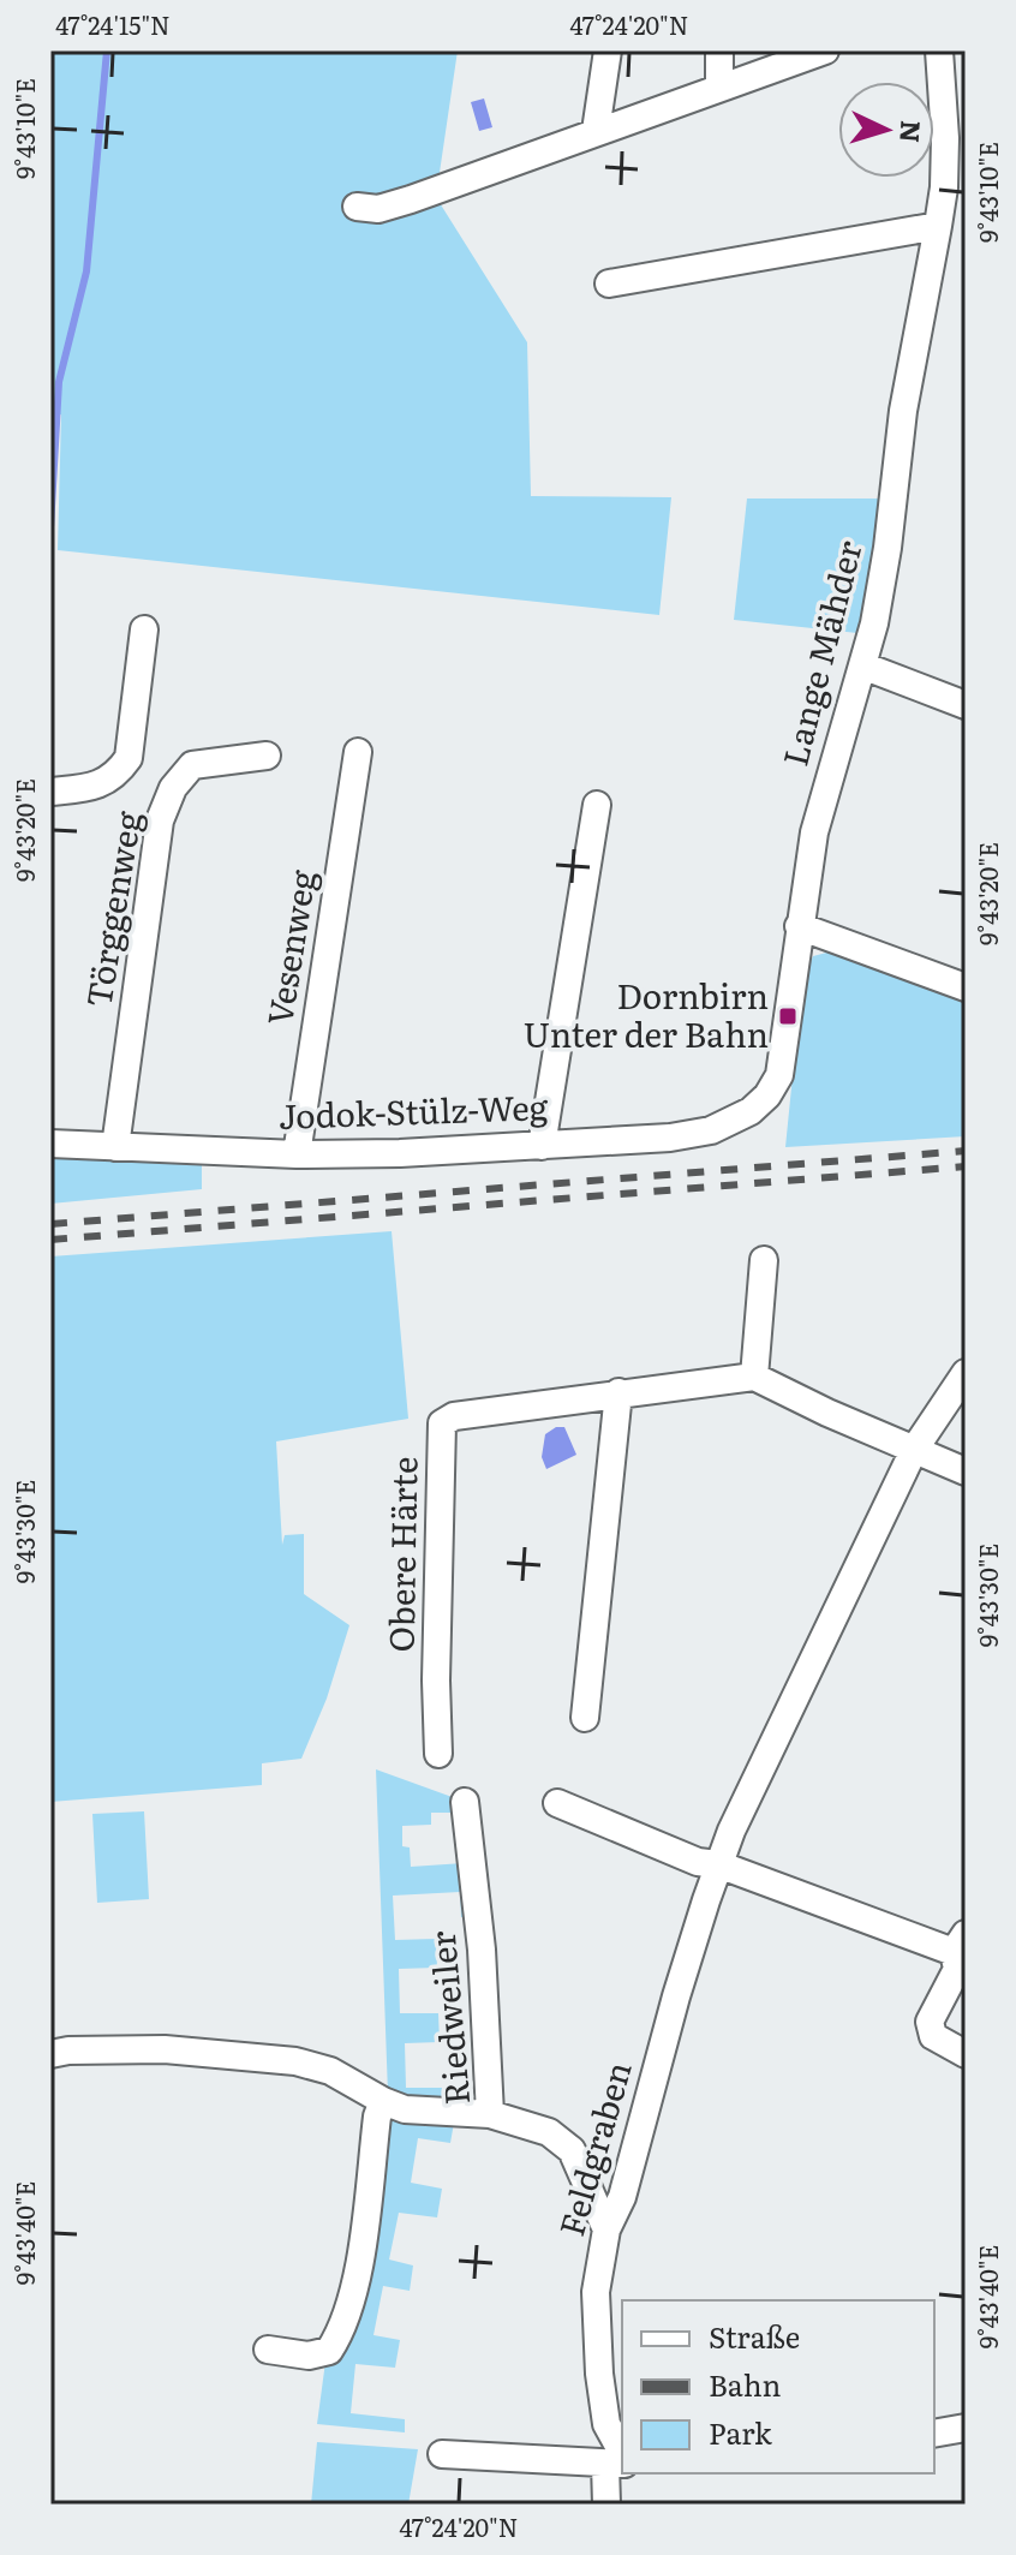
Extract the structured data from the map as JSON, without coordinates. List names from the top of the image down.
{
  "streets": {
    "street": [
      "Lange Mähder",
      "Törggenweg",
      "Vesenweg",
      "Jodok-Stülz-Weg",
      "Obere Härte",
      "Riedweiler",
      "Feldgraben"
    ]
  },
  "crossings": [
    ["Lange Mähder", "Jodok-Stülz-Weg"],
    ["Törggenweg", "Jodok-Stülz-Weg"],
    ["Vesenweg", "Jodok-Stülz-Weg"],
    ["Riedweiler", "Feldgraben"]
  ],
  "places": {
    "transit": ["Dornbirn Unter der Bahn"]
  },
  "legend": ["Straße", "Bahn", "Park"],
  "north": "right",
  "coordinates": [
    "47°24'15\"N",
    "47°24'20\"N",
    "9°43'10\"E",
    "9°43'20\"E",
    "9°43'30\"E",
    "9°43'40\"E"
  ]
}
